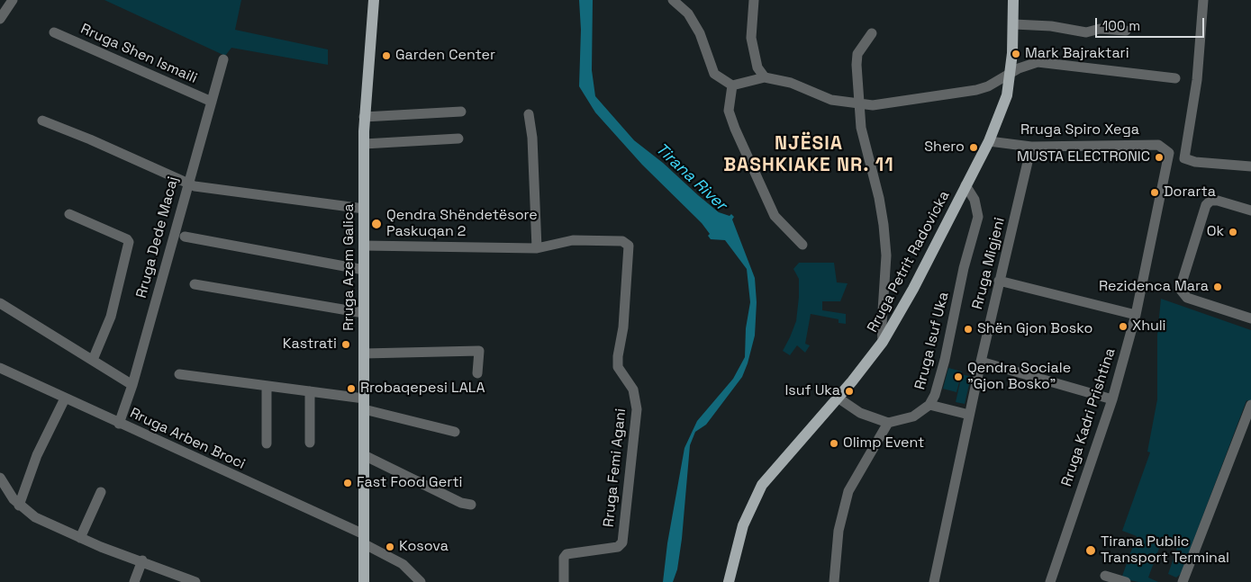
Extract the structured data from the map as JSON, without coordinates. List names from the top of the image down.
{
  "streets": {
    "main road": ["Rruga Petrit Radovicka", "Rruga Azem Galica"],
    "street": [
      "Rruga Shen Ismaili",
      "Rruga Spiro Xega",
      "Rruga Dede Macaj",
      "Rruga Migjeni",
      "Rruga Isuf Uka",
      "Rruga Kadri Prishtina",
      "Rruga Arben Broci",
      "Rruga Femi Agani"
    ]
  },
  "crossings": [
    ["Rruga Shen Ismaili", "Rruga Dede Macaj"],
    ["Rruga Spiro Xega", "Rruga Petrit Radovicka"],
    ["Rruga Spiro Xega", "Rruga Migjeni"],
    ["Rruga Spiro Xega", "Rruga Kadri Prishtina"],
    ["Rruga Dede Macaj", "Rruga Arben Broci"],
    ["Rruga Petrit Radovicka", "Rruga Isuf Uka"],
    ["Rruga Azem Galica", "Rruga Arben Broci"]
  ],
  "districts": ["NJËSIA BASHKIAKE NR. 11"],
  "water": ["Tirana River"],
  "places": [
    "Mark Bajraktari",
    "Garden Center",
    "Shero",
    "MUSTA ELECTRONIC",
    "Dorarta",
    "Qendra Shëndetësore Paskuqan 2",
    "Ok",
    "Rezidenca Mara",
    "Xhuli",
    "Shën Gjon Bosko",
    "Kastrati",
    "Qendra Sociale \"Gjon Bosko\"",
    "Rrobaqepesi LALA",
    "Isuf Uka",
    "Olimp Event",
    "Fast Food Gerti",
    "Kosova",
    "Tirana Public Transport Terminal"
  ],
  "scale_bar": "100 m"
}
